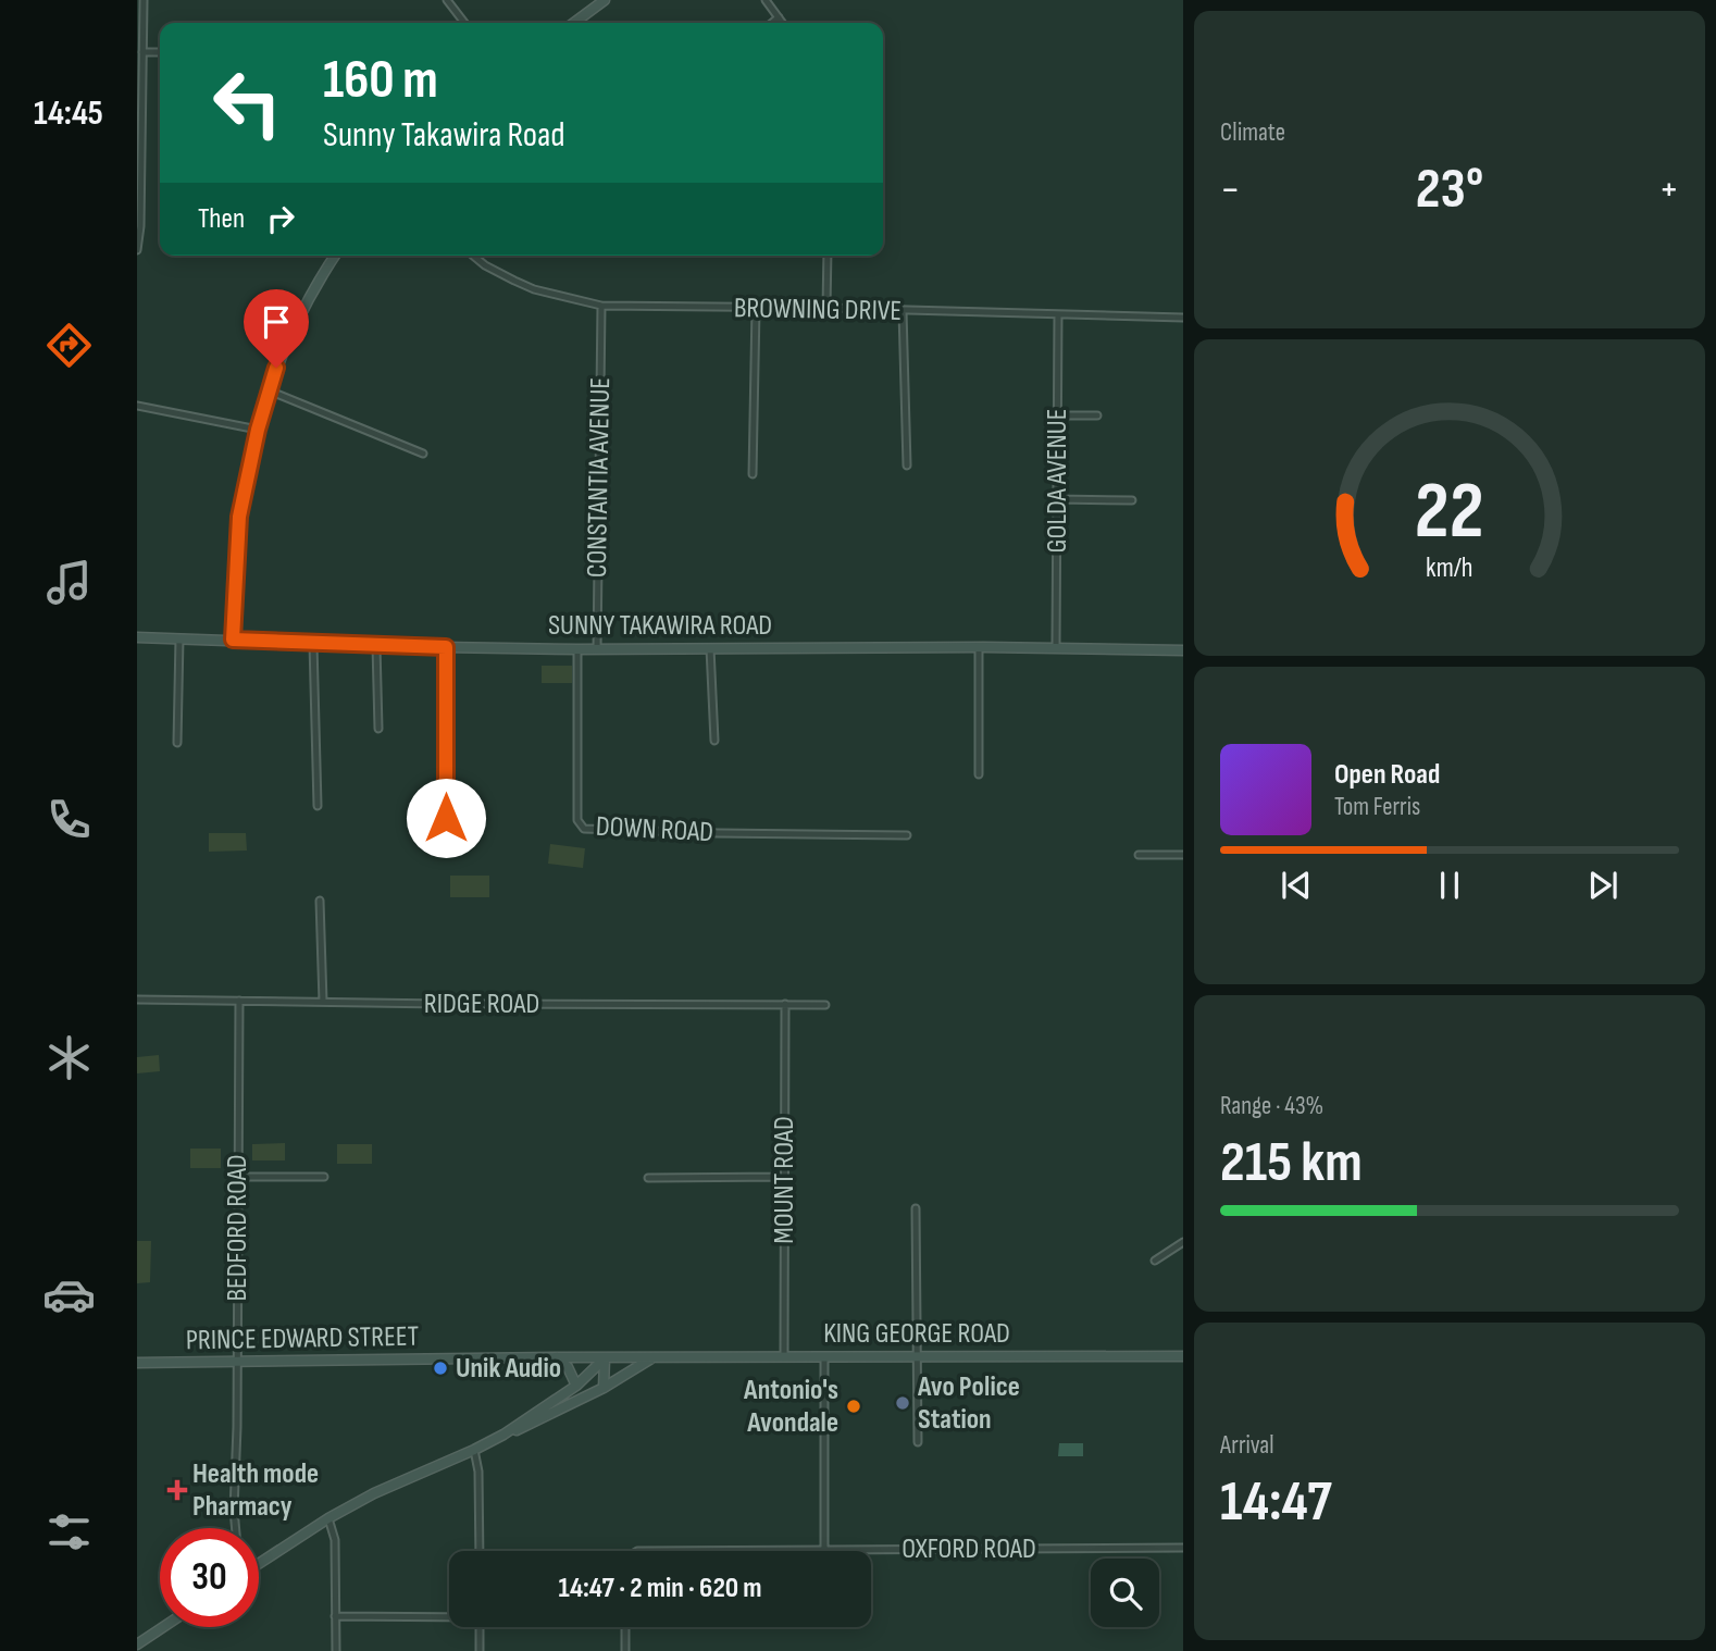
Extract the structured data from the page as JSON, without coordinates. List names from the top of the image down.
{
  "streets": {
    "main road": ["SUNNY TAKAWIRA ROAD", "KING GEORGE ROAD", "PRINCE EDWARD STREET"],
    "street": [
      "BROWNING DRIVE",
      "CONSTANTIA AVENUE",
      "GOLDA AVENUE",
      "DOWN ROAD",
      "RIDGE ROAD",
      "MOUNT ROAD",
      "BEDFORD ROAD",
      "OXFORD ROAD"
    ]
  },
  "crossings": [
    ["BROWNING DRIVE", "CONSTANTIA AVENUE"],
    ["BROWNING DRIVE", "GOLDA AVENUE"],
    ["CONSTANTIA AVENUE", "SUNNY TAKAWIRA ROAD"],
    ["GOLDA AVENUE", "SUNNY TAKAWIRA ROAD"],
    ["SUNNY TAKAWIRA ROAD", "DOWN ROAD"],
    ["RIDGE ROAD", "MOUNT ROAD"],
    ["RIDGE ROAD", "BEDFORD ROAD"],
    ["MOUNT ROAD", "KING GEORGE ROAD"],
    ["BEDFORD ROAD", "PRINCE EDWARD STREET"],
    ["KING GEORGE ROAD", "PRINCE EDWARD STREET"]
  ],
  "places": {
    "other": ["Unik Audio", "Avo Police Station", "Antonio's Avondale"],
    "health": ["Health mode Pharmacy"]
  },
  "page": {
    "tabs": "14:45",
    "tile": [
      "Climate",
      ["Range · 43%", "215 km"],
      ["Arrival", "14:47"]
    ],
    "turn": ["160 m", "Sunny Takawira Road"],
    "heat": ["−", "23°", "+"],
    "then": "Then",
    "song": ["Open Road", "Tom Ferris"],
    "limit": "30",
    "trip": "14:47 · 2 min · 620 m",
    "gauge": ["22", "km/h"]
  }
}
